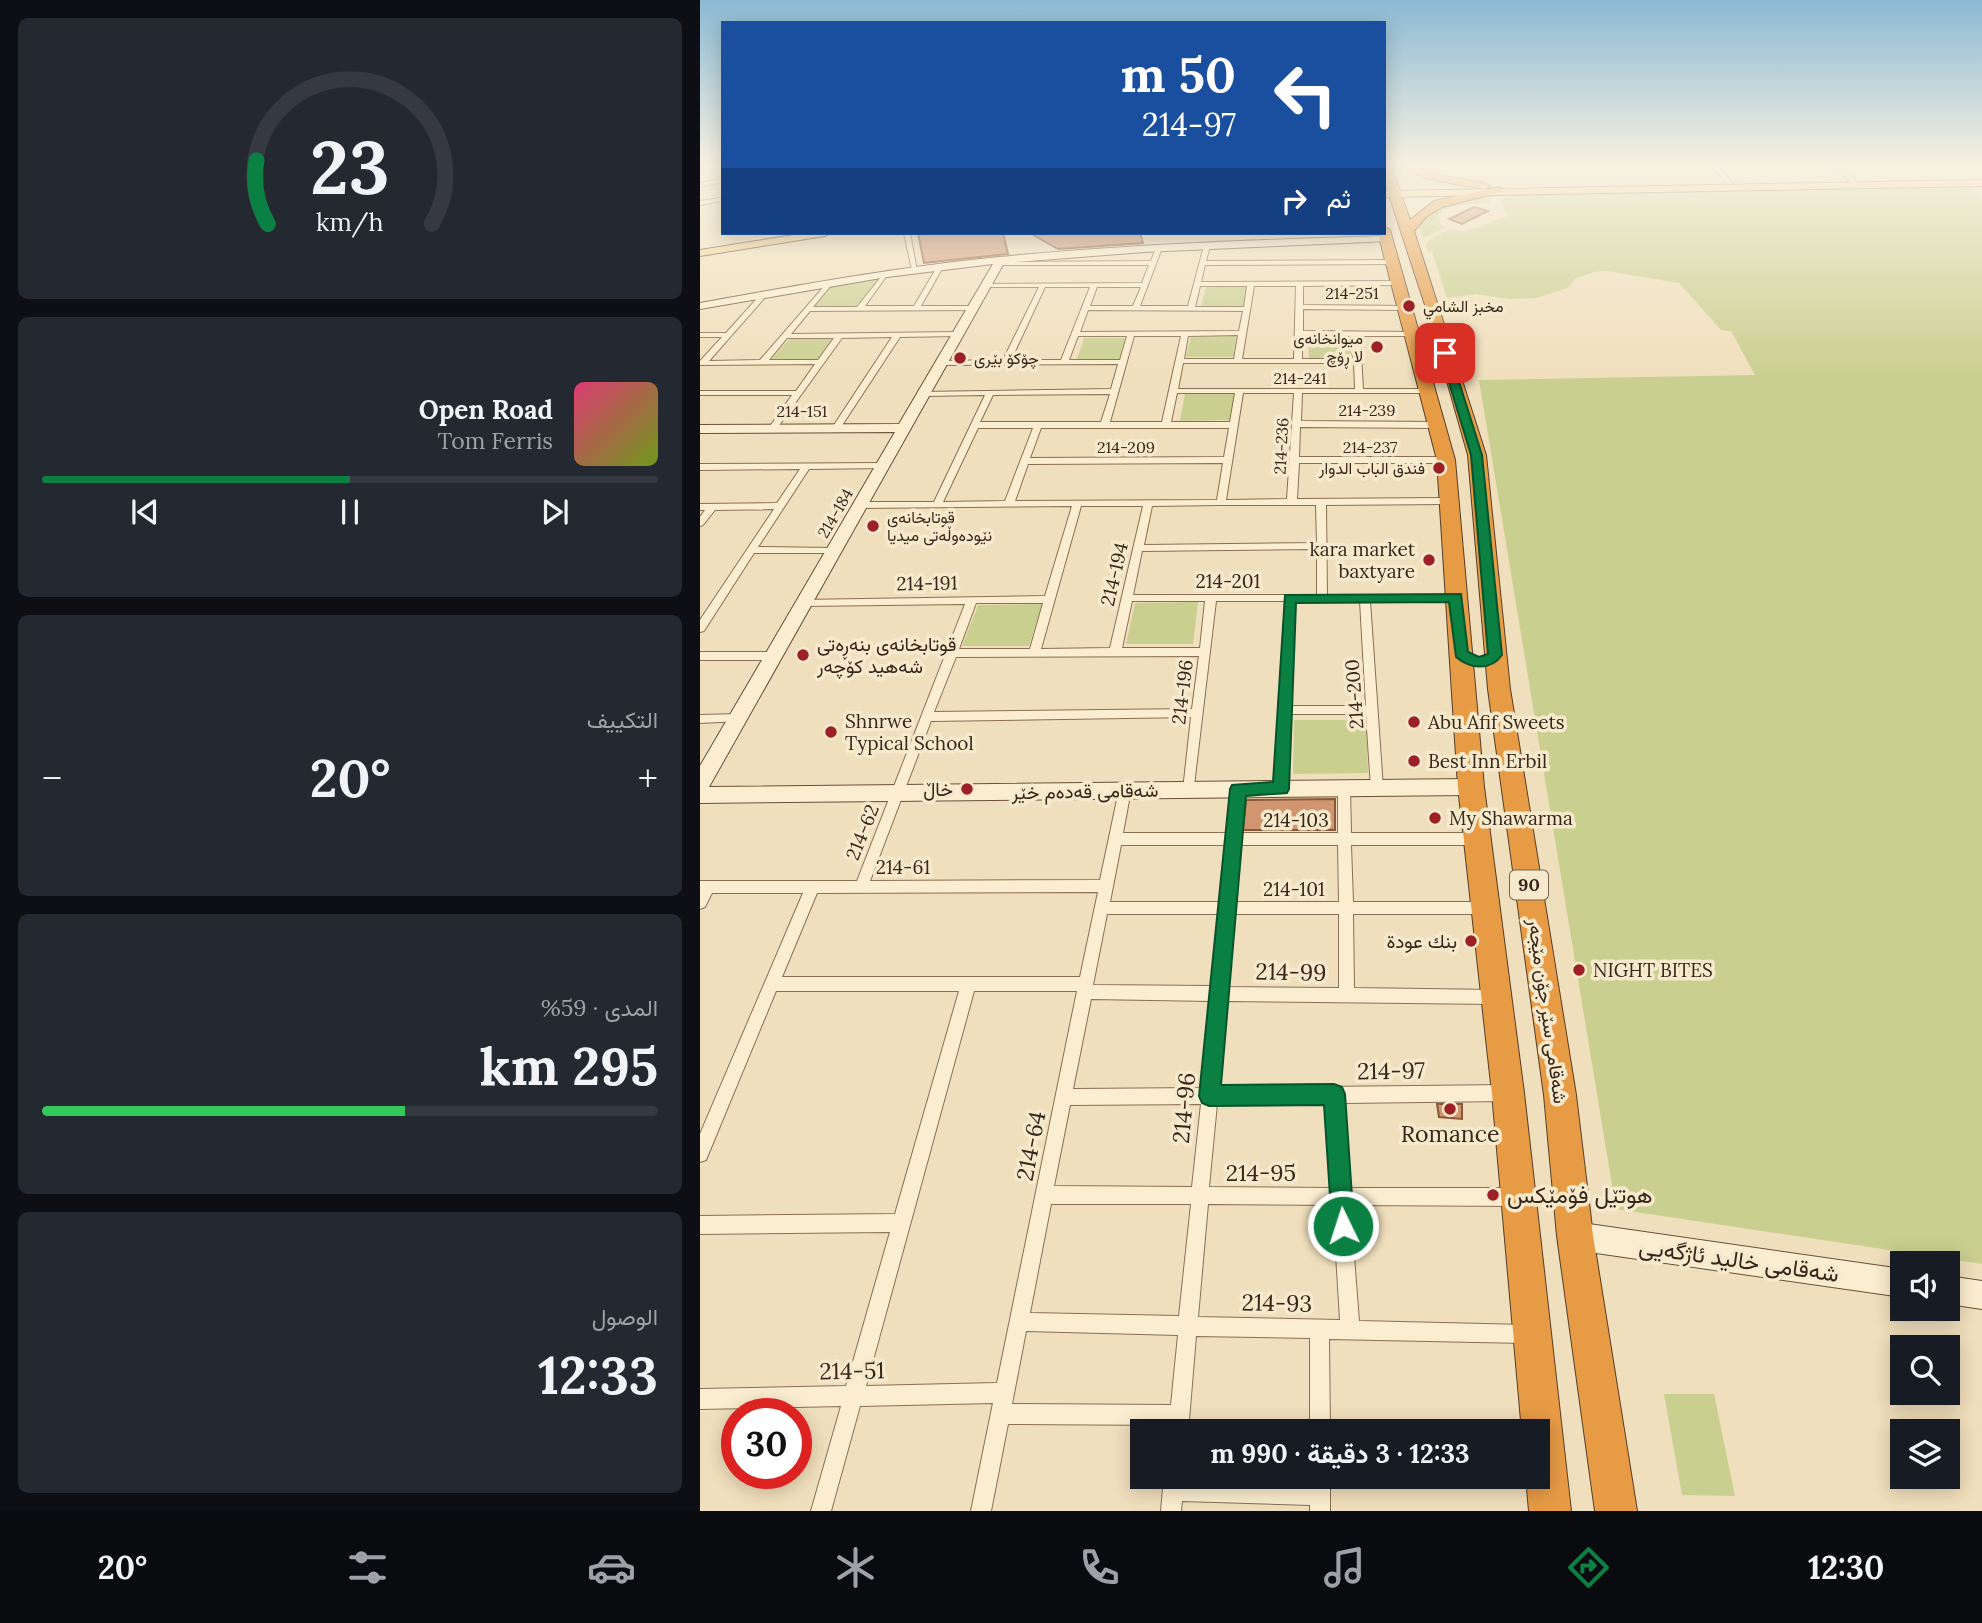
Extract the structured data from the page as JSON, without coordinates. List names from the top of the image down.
{
  "streets": {
    "highway": ["90", "شەقامی سێر جۆن مێجەر"],
    "street": [
      "214-251",
      "214-241",
      "214-239",
      "214-151",
      "214-236",
      "214-209",
      "214-237",
      "214-184",
      "214-194",
      "214-201",
      "214-191",
      "214-196",
      "214-200",
      "شەقامی قەدەم خێر",
      "214-103",
      "214-62",
      "214-61",
      "214-101",
      "214-99",
      "214-97",
      "214-96",
      "214-64",
      "214-95",
      "شەقامی خالید ئاژگەیی",
      "214-93",
      "214-51"
    ]
  },
  "crossings": [
    ["214-251", "90"],
    ["214-241", "214-236"],
    ["214-241", "90"],
    ["214-239", "214-236"],
    ["214-239", "90"],
    ["214-151", "214-184"],
    ["214-236", "214-237"],
    ["214-237", "90"],
    ["214-184", "214-191"],
    ["214-194", "214-201"],
    ["214-201", "214-196"],
    ["214-201", "214-200"],
    ["214-201", "90"],
    ["214-191", "214-62"],
    ["214-196", "شەقامی قەدەم خێر"],
    ["214-200", "شەقامی قەدەم خێر"],
    ["شەقامی قەدەم خێر", "214-62"],
    ["شەقامی قەدەم خێر", "90"],
    ["شەقامی قەدەم خێر", "214-96"],
    ["شەقامی قەدەم خێر", "214-64"],
    ["214-103", "90"],
    ["214-103", "214-96"],
    ["214-103", "214-64"],
    ["214-62", "214-61"],
    ["214-61", "214-64"],
    ["90", "214-101"],
    ["90", "214-99"],
    ["90", "214-97"],
    ["90", "214-95"],
    ["90", "214-93"],
    ["214-101", "214-96"],
    ["214-101", "214-64"],
    ["214-99", "214-96"],
    ["214-99", "214-64"],
    ["شەقامی سێر جۆن مێجەر", "شەقامی خالید ئاژگەیی"],
    ["214-97", "214-96"],
    ["214-97", "214-64"],
    ["214-96", "214-95"],
    ["214-96", "214-93"],
    ["214-64", "214-95"],
    ["214-64", "214-93"],
    ["214-64", "214-51"]
  ],
  "places": [
    "مخبز الشامي",
    "میوانخانەی لا ڕۆچ",
    "چۆکۆ بێری",
    "فندق الباب الدوار",
    "قوتابخانەی نێودەوڵەتی میدیا",
    "kara market baxtyare",
    "قوتابخانەی بنەڕەتی شەهید کۆچەر",
    "Abu Afif Sweets",
    "Shnrwe Typical School",
    "Best Inn Erbil",
    "خاڵ",
    "My Shawarma",
    "بنك عودة",
    "NIGHT BITES",
    "Romance",
    "هوتێل فۆمێکس"
  ],
  "page": {
    "turn": ["50 m", "214-97"],
    "then": "ثم",
    "song": ["Open Road", "Tom Ferris"],
    "tile": [
      "التكييف",
      ["المدى · 59%", "295 km"],
      ["الوصول", "12:33"]
    ],
    "heat": ["−", "20°", "+"],
    "limit": "30",
    "trip": "12:33 · 3 دقيقة · 990 m",
    "tabs": ["12:30", "20°"],
    "gauge": ["23", "km/h"]
  }
}
